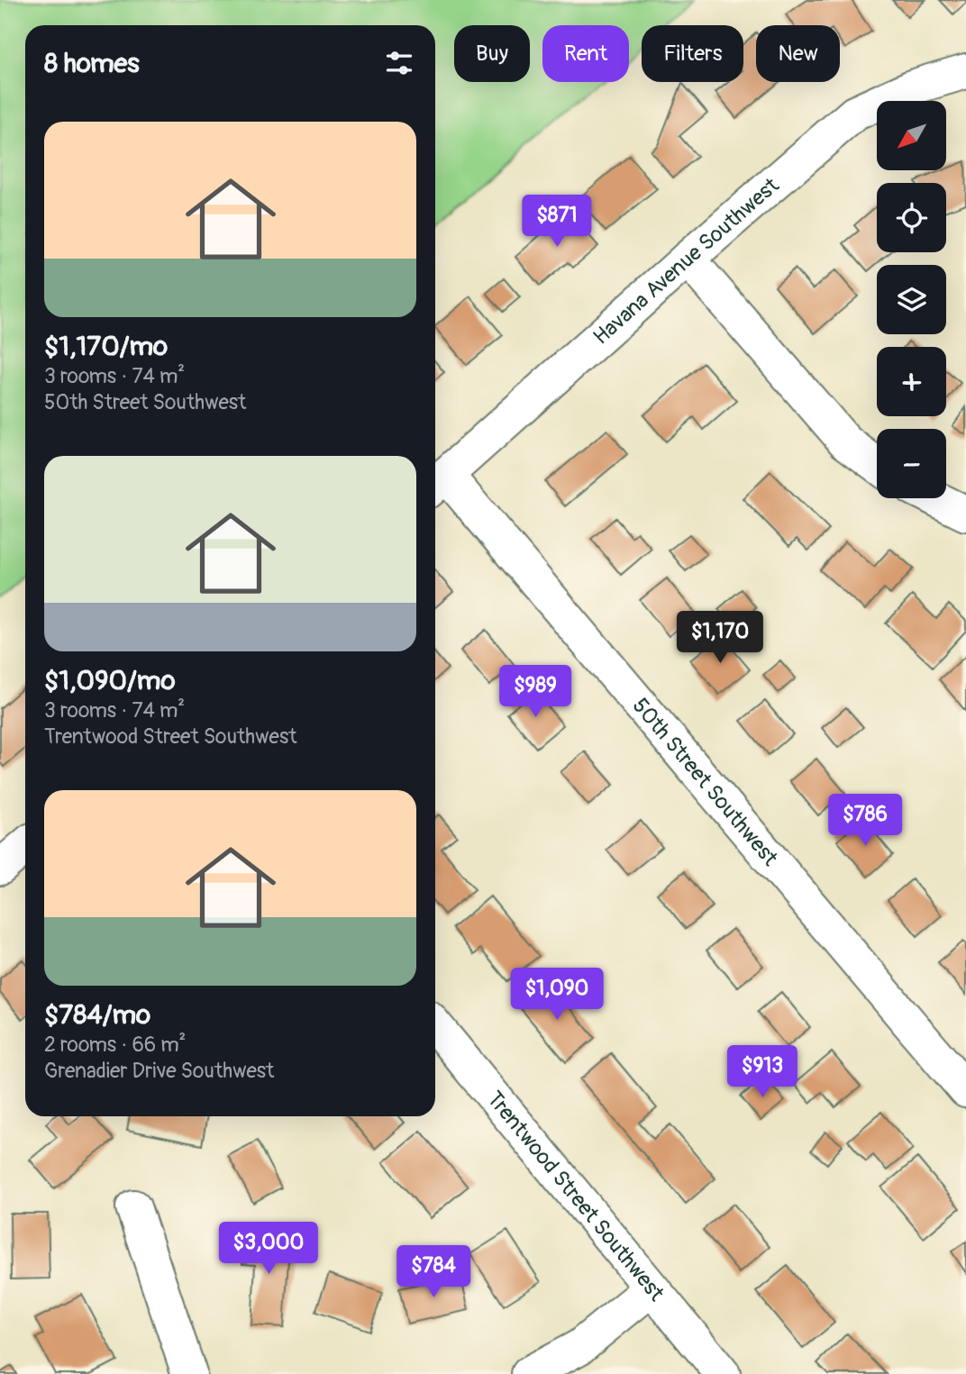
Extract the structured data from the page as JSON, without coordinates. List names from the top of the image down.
{
  "streets": {
    "street": ["Havana Avenue Southwest", "50th Street Southwest", "Trentwood Street Southwest"]
  },
  "crossings": [
    ["Havana Avenue Southwest", "50th Street Southwest"]
  ],
  "north": "bottom left",
  "page": {
    "chip": [
      "Buy",
      "Rent",
      "Filters",
      "New"
    ],
    "heading": "8 homes",
    "map_buttons": ["+", "−"],
    "list": [
      {
        "name": "$1,170/mo",
        "note": "3 rooms · 74 m² · 50th Street Southwest"
      },
      {
        "name": "$1,090/mo",
        "note": "3 rooms · 74 m² · Trentwood Street Southwest"
      },
      {
        "name": "$784/mo",
        "note": "2 rooms · 66 m² · Grenadier Drive Southwest"
      }
    ],
    "price": [
      "$871",
      "$1,170",
      "$989",
      "$786",
      "$1,090",
      "$913",
      "$3,000",
      "$784"
    ]
  }
}
